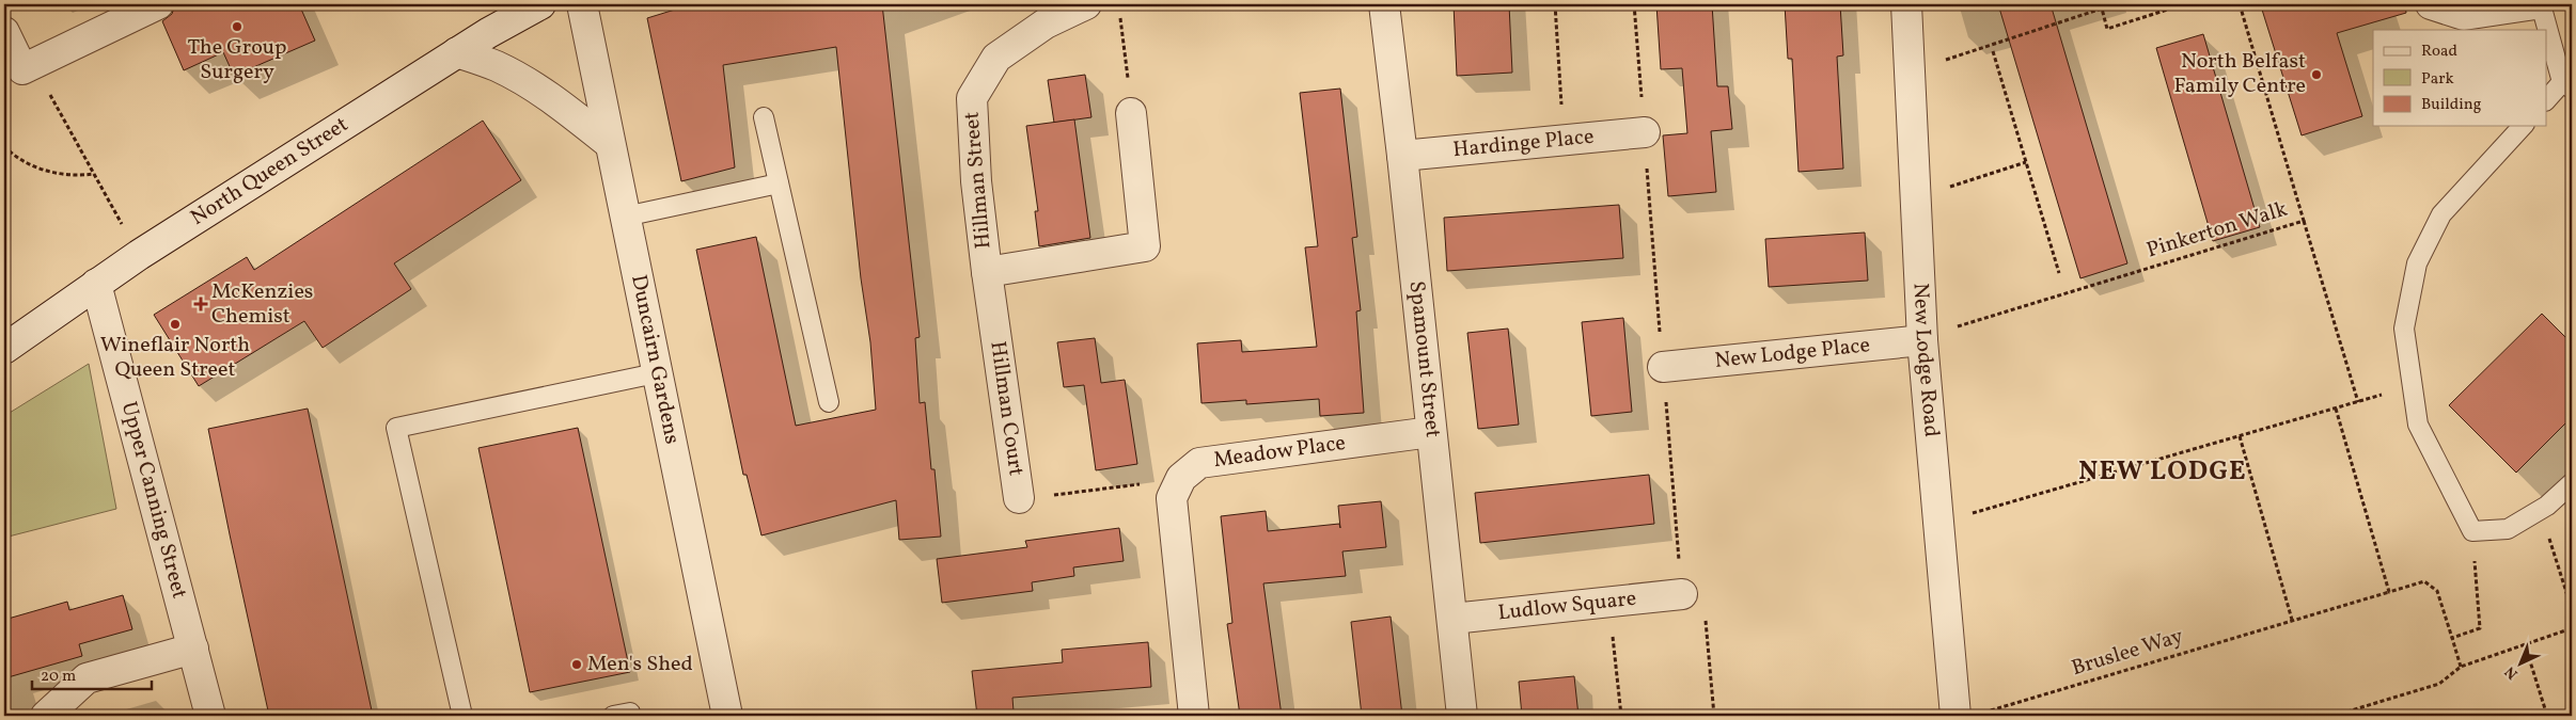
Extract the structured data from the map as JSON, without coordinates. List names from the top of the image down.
{
  "streets": {
    "street": [
      "Hardinge Place",
      "North Queen Street",
      "Hillman Street",
      "New Lodge Place",
      "Spamount Street",
      "Duncairn Gardens",
      "New Lodge Road",
      "Hillman Court",
      "Meadow Place",
      "Upper Canning Street",
      "Ludlow Square"
    ],
    "path": ["Pinkerton Walk", "Bruslee Way"]
  },
  "crossings": [
    ["Hardinge Place", "Spamount Street"],
    ["North Queen Street", "Upper Canning Street"],
    ["Hillman Street", "Hillman Court"],
    ["Pinkerton Walk", "New Lodge Place"],
    ["Pinkerton Walk", "New Lodge Road"],
    ["New Lodge Place", "New Lodge Road"],
    ["Spamount Street", "Meadow Place"],
    ["Spamount Street", "Ludlow Square"],
    ["New Lodge Road", "Bruslee Way"]
  ],
  "districts": ["NEW LODGE"],
  "places": {
    "other": [
      "The Group Surgery",
      "North Belfast Family Centre",
      "Wineflair North Queen Street",
      "Men's Shed"
    ],
    "health": ["McKenzies Chemist"]
  },
  "legend": ["Road", "Park", "Building"],
  "scale_bar": "20 m",
  "north": "bottom left"
}
